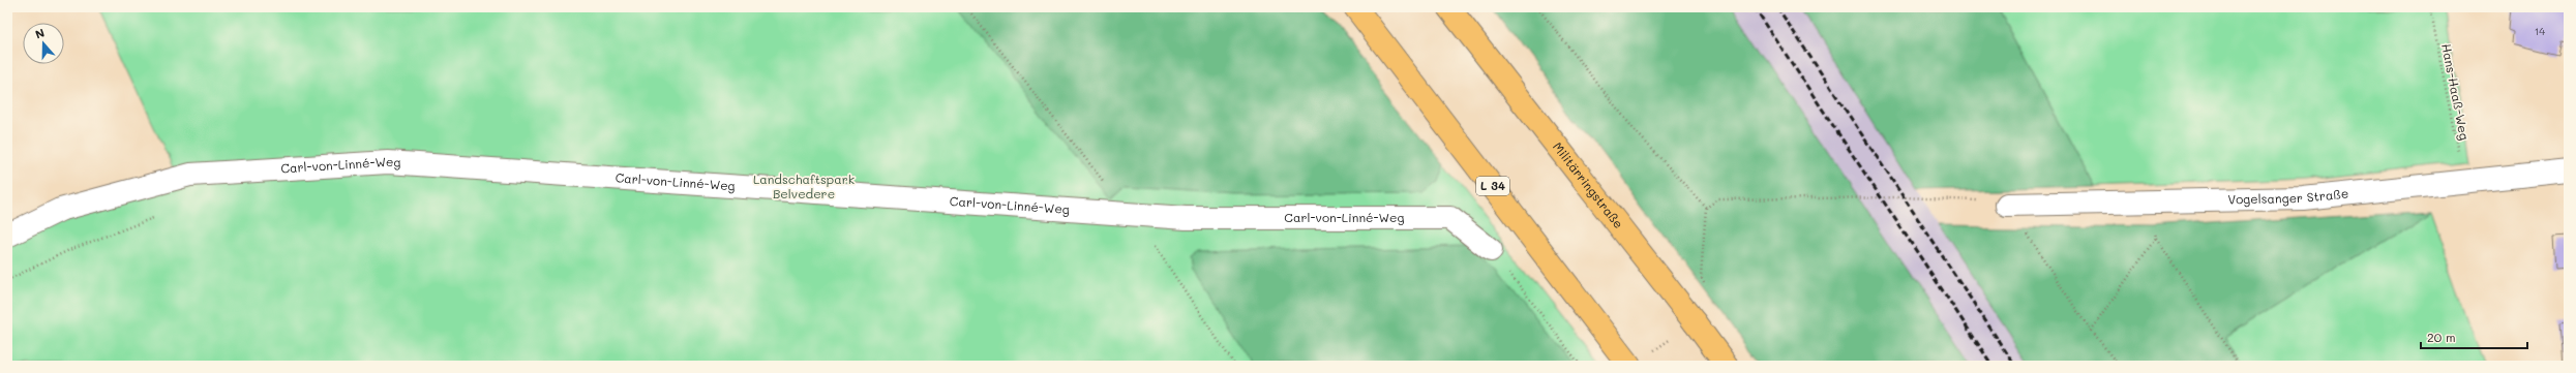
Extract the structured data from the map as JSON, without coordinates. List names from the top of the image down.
{
  "streets": {
    "main road": ["L 34", "Militärringstraße"],
    "street": ["Carl-von-Linné-Weg", "Vogelsanger Straße"],
    "path": ["Hans-Haaß-Weg"]
  },
  "crossings": [
    ["Hans-Haaß-Weg", "Vogelsanger Straße"]
  ],
  "parks": ["Landschaftspark Belvedere"],
  "house_numbers": ["14"],
  "scale_bar": "20 m",
  "north": "top"
}
